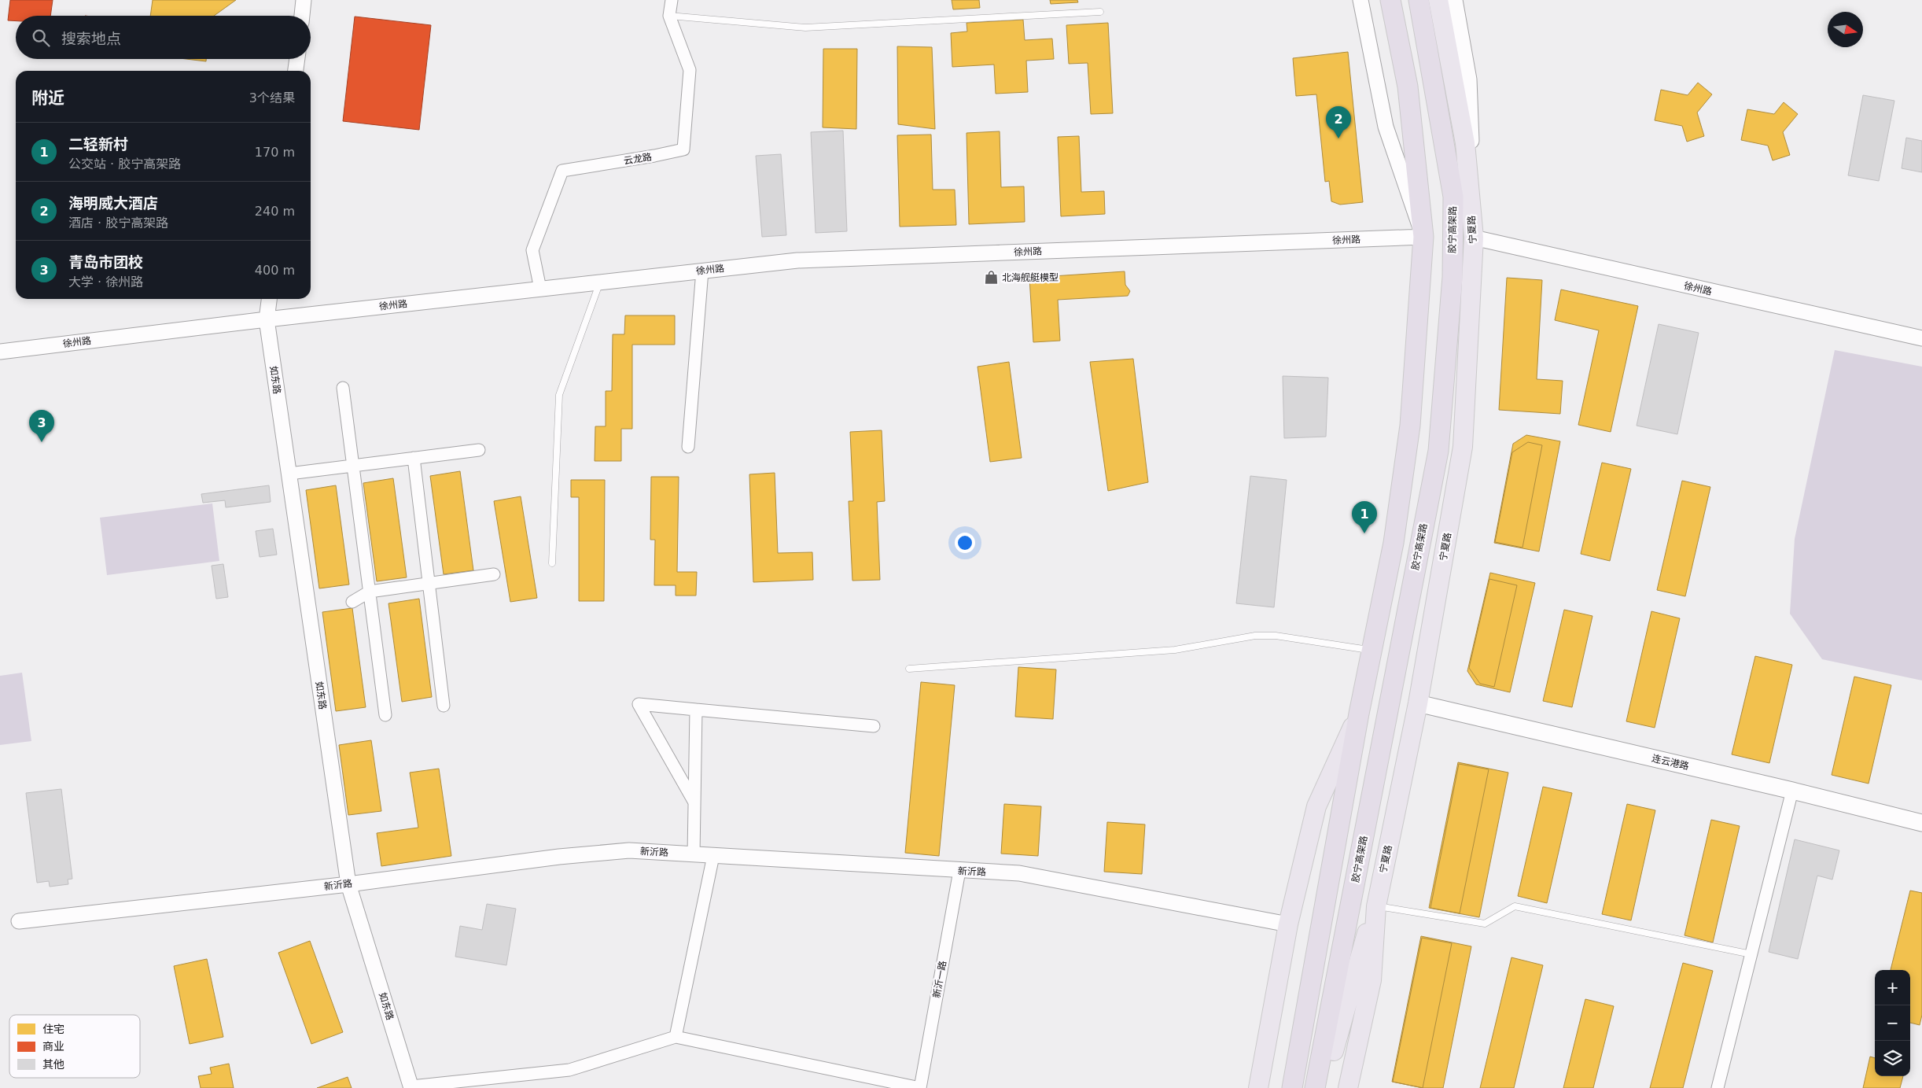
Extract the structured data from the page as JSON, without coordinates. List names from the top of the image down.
{
  "streets": {
    "highway": ["胶宁高架路"],
    "main road": ["宁夏路", "连云港路"],
    "street": [
      "云龙路",
      "徐州路",
      "如东路",
      "新沂路",
      "新沂一路"
    ]
  },
  "crossings": [
    ["云龙路", "徐州路"],
    ["宁夏路", "徐州路"],
    ["宁夏路", "连云港路"],
    ["徐州路", "如东路"],
    ["如东路", "新沂路"],
    ["新沂路", "新沂一路"]
  ],
  "places": {
    "shop": ["北海舰艇模型"]
  },
  "legend": ["住宅", "商业", "其他"],
  "north": "right",
  "page": {
    "search": "搜索地点",
    "heading": ["附近", "3个结果"],
    "pins": ["2", "3", "1"],
    "list": [
      {
        "mark": "1",
        "name": "二轻新村",
        "note": "公交站 · 胶宁高架路",
        "value": "170 m"
      },
      {
        "mark": "2",
        "name": "海明威大酒店",
        "note": "酒店 · 胶宁高架路",
        "value": "240 m"
      },
      {
        "mark": "3",
        "name": "青岛市团校",
        "note": "大学 · 徐州路",
        "value": "400 m"
      }
    ],
    "map_buttons": ["+", "−"]
  }
}
